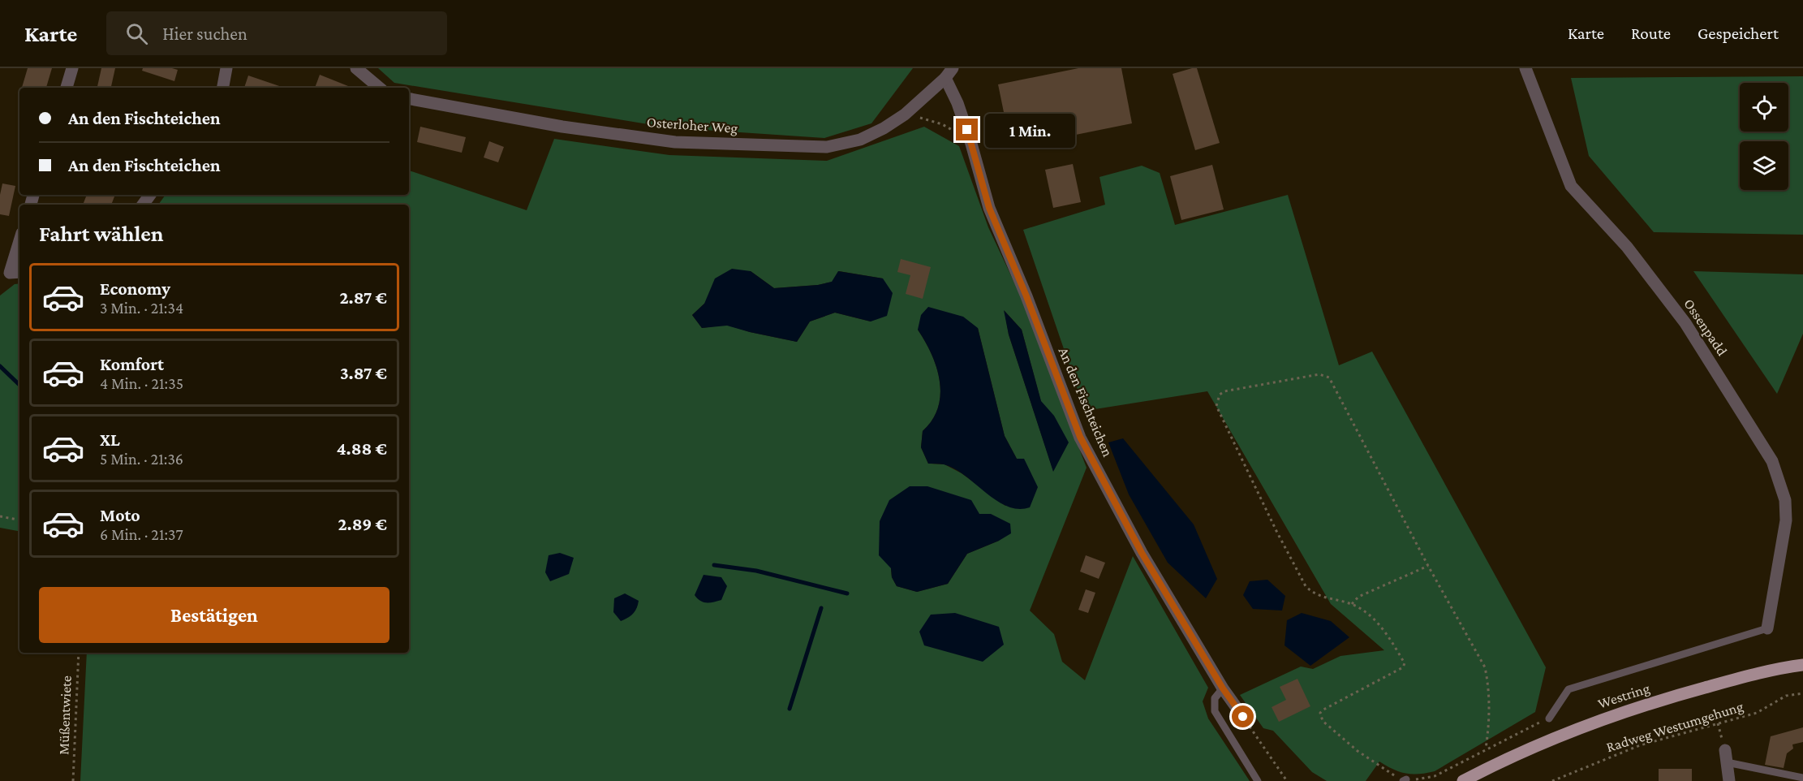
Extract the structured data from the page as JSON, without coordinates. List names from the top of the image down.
{
  "streets": {
    "main road": ["Westring"],
    "street": ["Osterloher Weg", "Ossenpadd", "An den Fischteichen"],
    "path": ["Müßentwiete", "Radweg Westumgehung"]
  },
  "crossings": [
    ["Osterloher Weg", "An den Fischteichen"]
  ],
  "page": {
    "header": "Karte",
    "search": "Hier suchen",
    "nav": ["Karte", "Route", "Gespeichert"],
    "banner": ["An den Fischteichen", "An den Fischteichen"],
    "bubble": "1 Min.",
    "heading": "Fahrt wählen",
    "list": [
      {
        "name": "Economy",
        "note": "3 Min. · 21:34",
        "value": "2.87 €"
      },
      {
        "name": "Komfort",
        "note": "4 Min. · 21:35",
        "value": "3.87 €"
      },
      {
        "name": "XL",
        "note": "5 Min. · 21:36",
        "value": "4.88 €"
      },
      {
        "name": "Moto",
        "note": "6 Min. · 21:37",
        "value": "2.89 €"
      }
    ],
    "buttons": "Bestätigen"
  }
}
